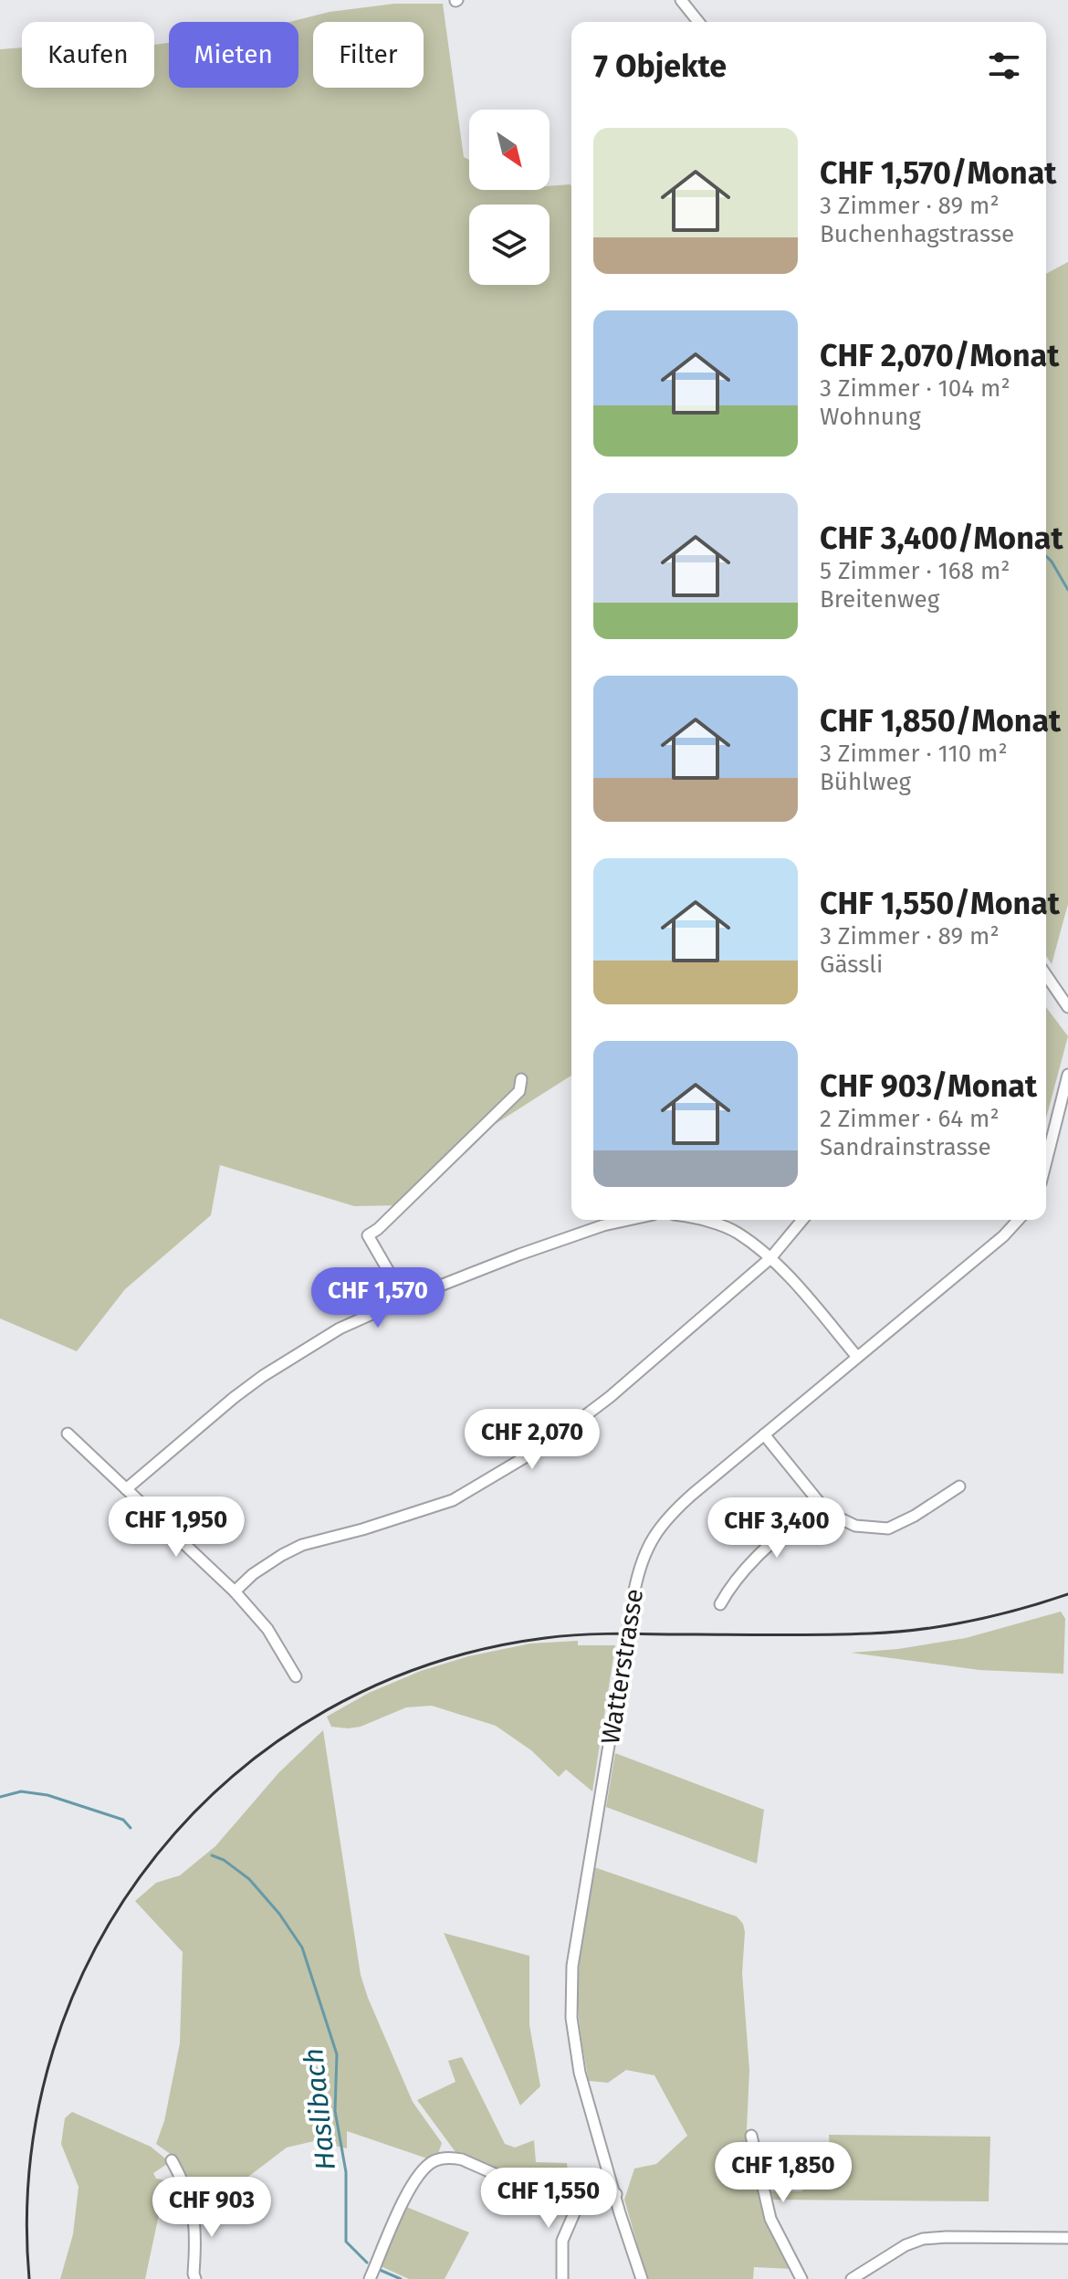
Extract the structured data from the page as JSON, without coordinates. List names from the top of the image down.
{
  "streets": {
    "street": ["Watterstrasse"]
  },
  "water": ["Haslibach"],
  "north": "bottom right",
  "page": {
    "chip": ["Kaufen", "Mieten", "Filter"],
    "heading": "7 Objekte",
    "list": [
      {
        "name": "CHF 1,570/Monat",
        "note": "3 Zimmer · 89 m² · Buchenhagstrasse"
      },
      {
        "name": "CHF 2,070/Monat",
        "note": "3 Zimmer · 104 m² · Wohnung"
      },
      {
        "name": "CHF 3,400/Monat",
        "note": "5 Zimmer · 168 m² · Breitenweg"
      },
      {
        "name": "CHF 1,850/Monat",
        "note": "3 Zimmer · 110 m² · Bühlweg"
      },
      {
        "name": "CHF 1,550/Monat",
        "note": "3 Zimmer · 89 m² · Gässli"
      },
      {
        "name": "CHF 903/Monat",
        "note": "2 Zimmer · 64 m² · Sandrainstrasse"
      }
    ],
    "price": [
      "CHF 1,570",
      "CHF 2,070",
      "CHF 1,950",
      "CHF 3,400",
      "CHF 1,850",
      "CHF 1,550",
      "CHF 903"
    ]
  }
}
